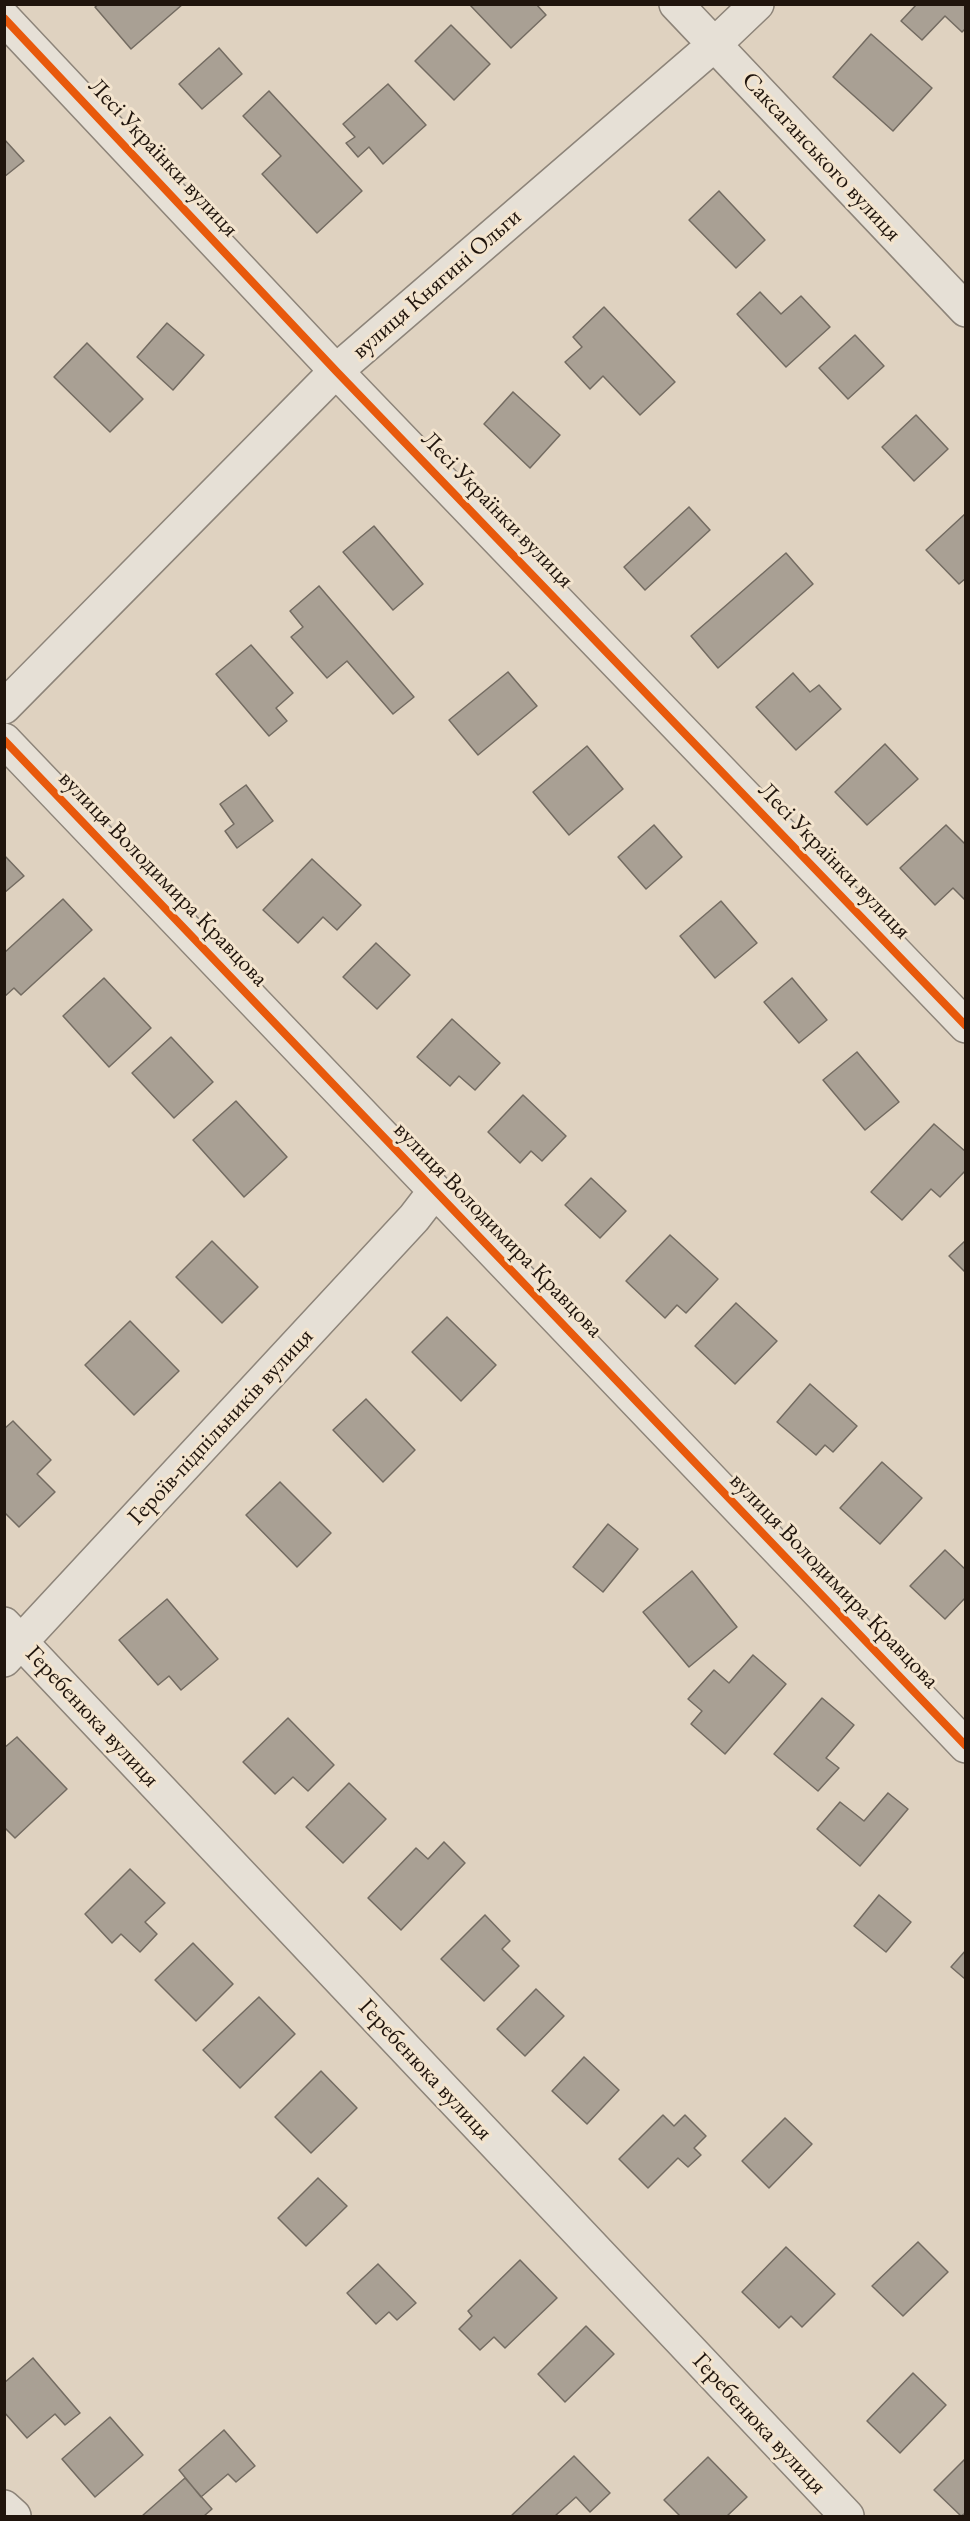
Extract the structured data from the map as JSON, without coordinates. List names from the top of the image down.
{
  "streets": {
    "street": [
      "Саксаганського вулиця",
      "Лесі Українки вулиця",
      "вулиця Княгині Ольги",
      "вулиця Володимира Кравцова",
      "Героїв-підпільників вулиця",
      "Геребенюка вулиця"
    ]
  },
  "crossings": [
    ["Саксаганського вулиця", "вулиця Княгині Ольги"],
    ["Лесі Українки вулиця", "вулиця Княгині Ольги"],
    ["вулиця Володимира Кравцова", "Героїв-підпільників вулиця"],
    ["Героїв-підпільників вулиця", "Геребенюка вулиця"]
  ]
}
